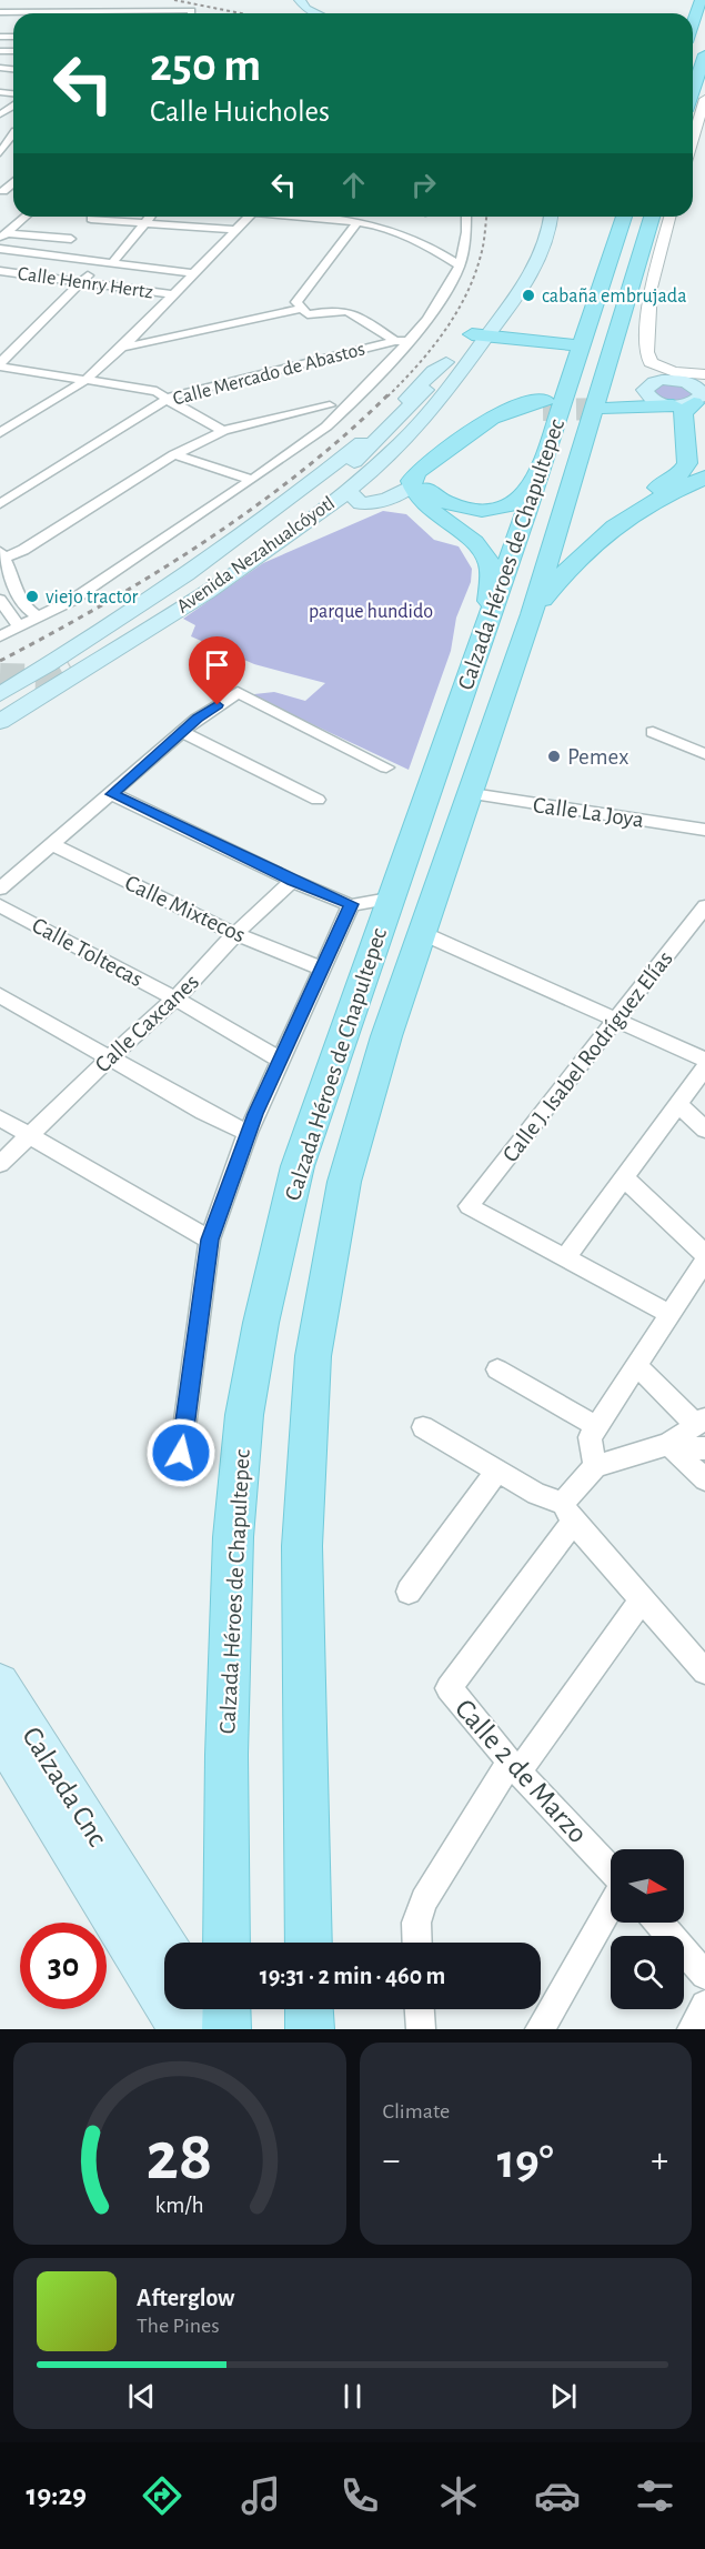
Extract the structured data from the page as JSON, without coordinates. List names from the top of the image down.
{
  "streets": {
    "main road": ["Avenida Nezahualcóyotl", "Calzada Héroes de Chapultepec", "Calzada Cnc"],
    "street": [
      "Calle Henry Hertz",
      "Calle Mercado de Abastos",
      "Calle La Joya",
      "Calle Mixtecos",
      "Calle Toltecas",
      "Calle Caxcanes",
      "Calle J. Isabel Rodríguez Elías",
      "Calle 2 de Marzo"
    ]
  },
  "crossings": [
    ["Calzada Héroes de Chapultepec", "Calle La Joya"],
    ["Calle Mixtecos", "Calle Caxcanes"],
    ["Calle Toltecas", "Calle Caxcanes"]
  ],
  "parks": ["parque hundido"],
  "places": ["cabaña embrujada", "viejo tractor", "Pemex"],
  "north": "right",
  "page": {
    "turn": ["250 m", "Calle Huicholes"],
    "limit": "30",
    "trip": "19:31 · 2 min · 460 m",
    "tile": "Climate",
    "heat": ["−", "19°", "+"],
    "song": ["Afterglow", "The Pines"],
    "tabs": "19:29",
    "gauge": ["28", "km/h"]
  }
}
